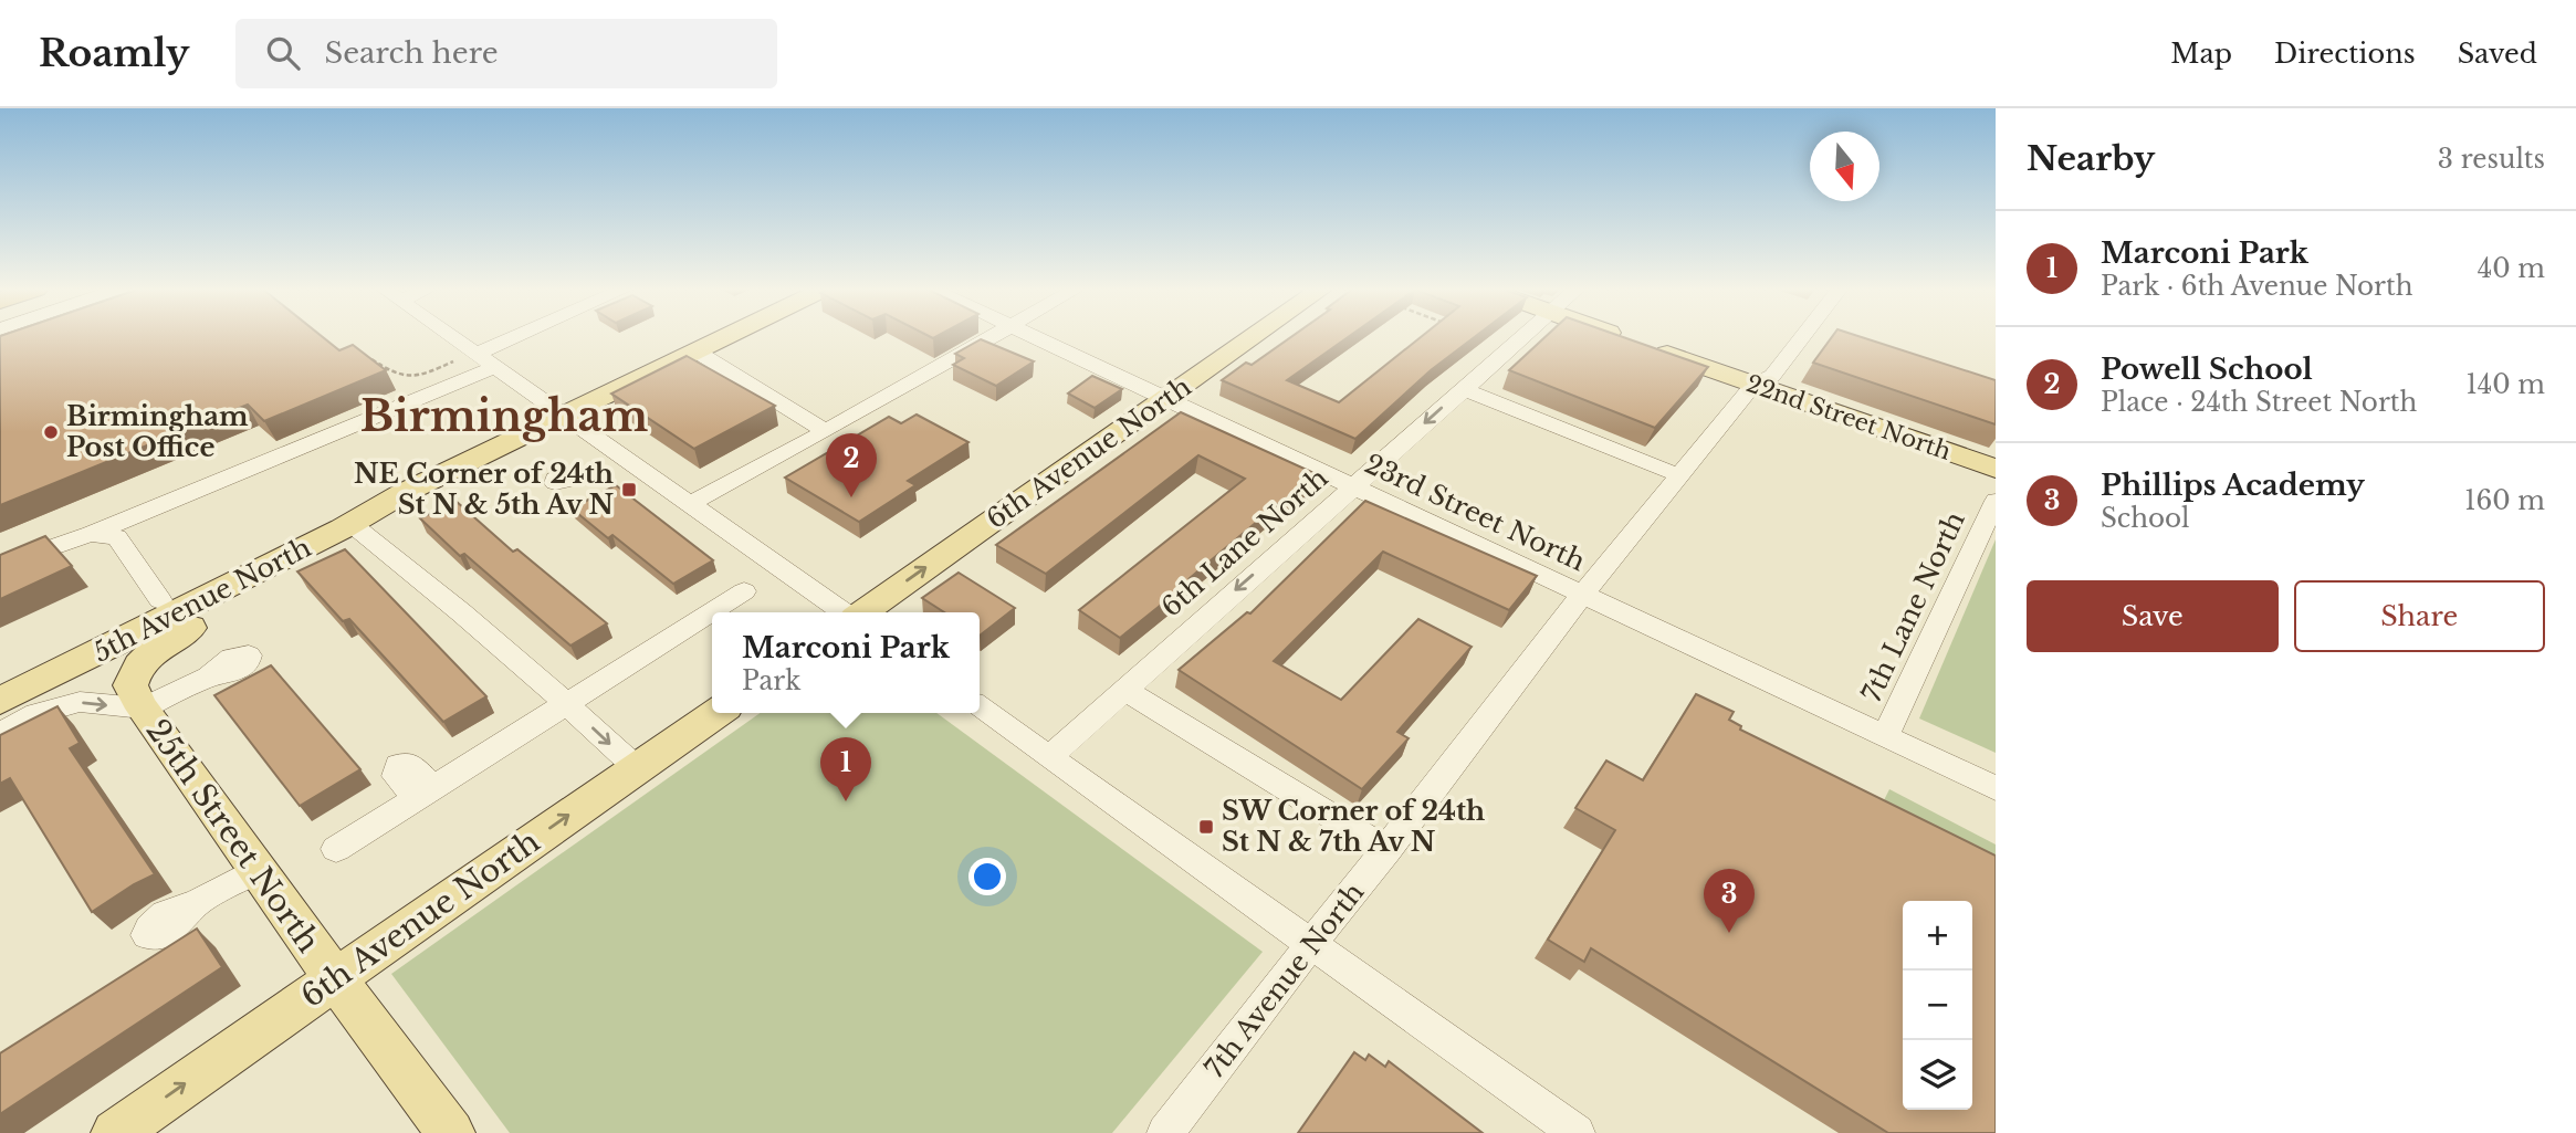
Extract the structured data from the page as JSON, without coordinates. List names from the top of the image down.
{
  "streets": {
    "main road": [
      "22nd Street North",
      "6th Avenue North",
      "5th Avenue North",
      "25th Street North"
    ],
    "street": [
      "23rd Street North",
      "6th Lane North",
      "7th Lane North",
      "7th Avenue North"
    ]
  },
  "crossings": [
    ["22nd Street North", "7th Avenue North"],
    ["6th Avenue North", "23rd Street North"],
    ["6th Avenue North", "25th Street North"],
    ["23rd Street North", "6th Lane North"],
    ["23rd Street North", "7th Lane North"],
    ["23rd Street North", "7th Avenue North"]
  ],
  "one_way": ["6th Avenue North", "6th Lane North"],
  "districts": ["Birmingham"],
  "places": {
    "other": ["Birmingham Post Office"],
    "transit": ["NE Corner of 24th St N & 5th Av N", "SW Corner of 24th St N & 7th Av N"]
  },
  "north": "bottom",
  "page": {
    "header": "Roamly",
    "search": "Search here",
    "nav": ["Map", "Directions", "Saved"],
    "heading": ["Nearby", "3 results"],
    "list": [
      {
        "mark": "1",
        "name": "Marconi Park",
        "note": "Park · 6th Avenue North",
        "value": "40 m"
      },
      {
        "mark": "2",
        "name": "Powell School",
        "note": "Place · 24th Street North",
        "value": "140 m"
      },
      {
        "mark": "3",
        "name": "Phillips Academy",
        "note": "School",
        "value": "160 m"
      }
    ],
    "pins": ["2", "1", "3"],
    "buttons": ["Save", "Share"],
    "popup": ["Marconi Park", "Park"],
    "map_buttons": ["+", "−"]
  }
}
